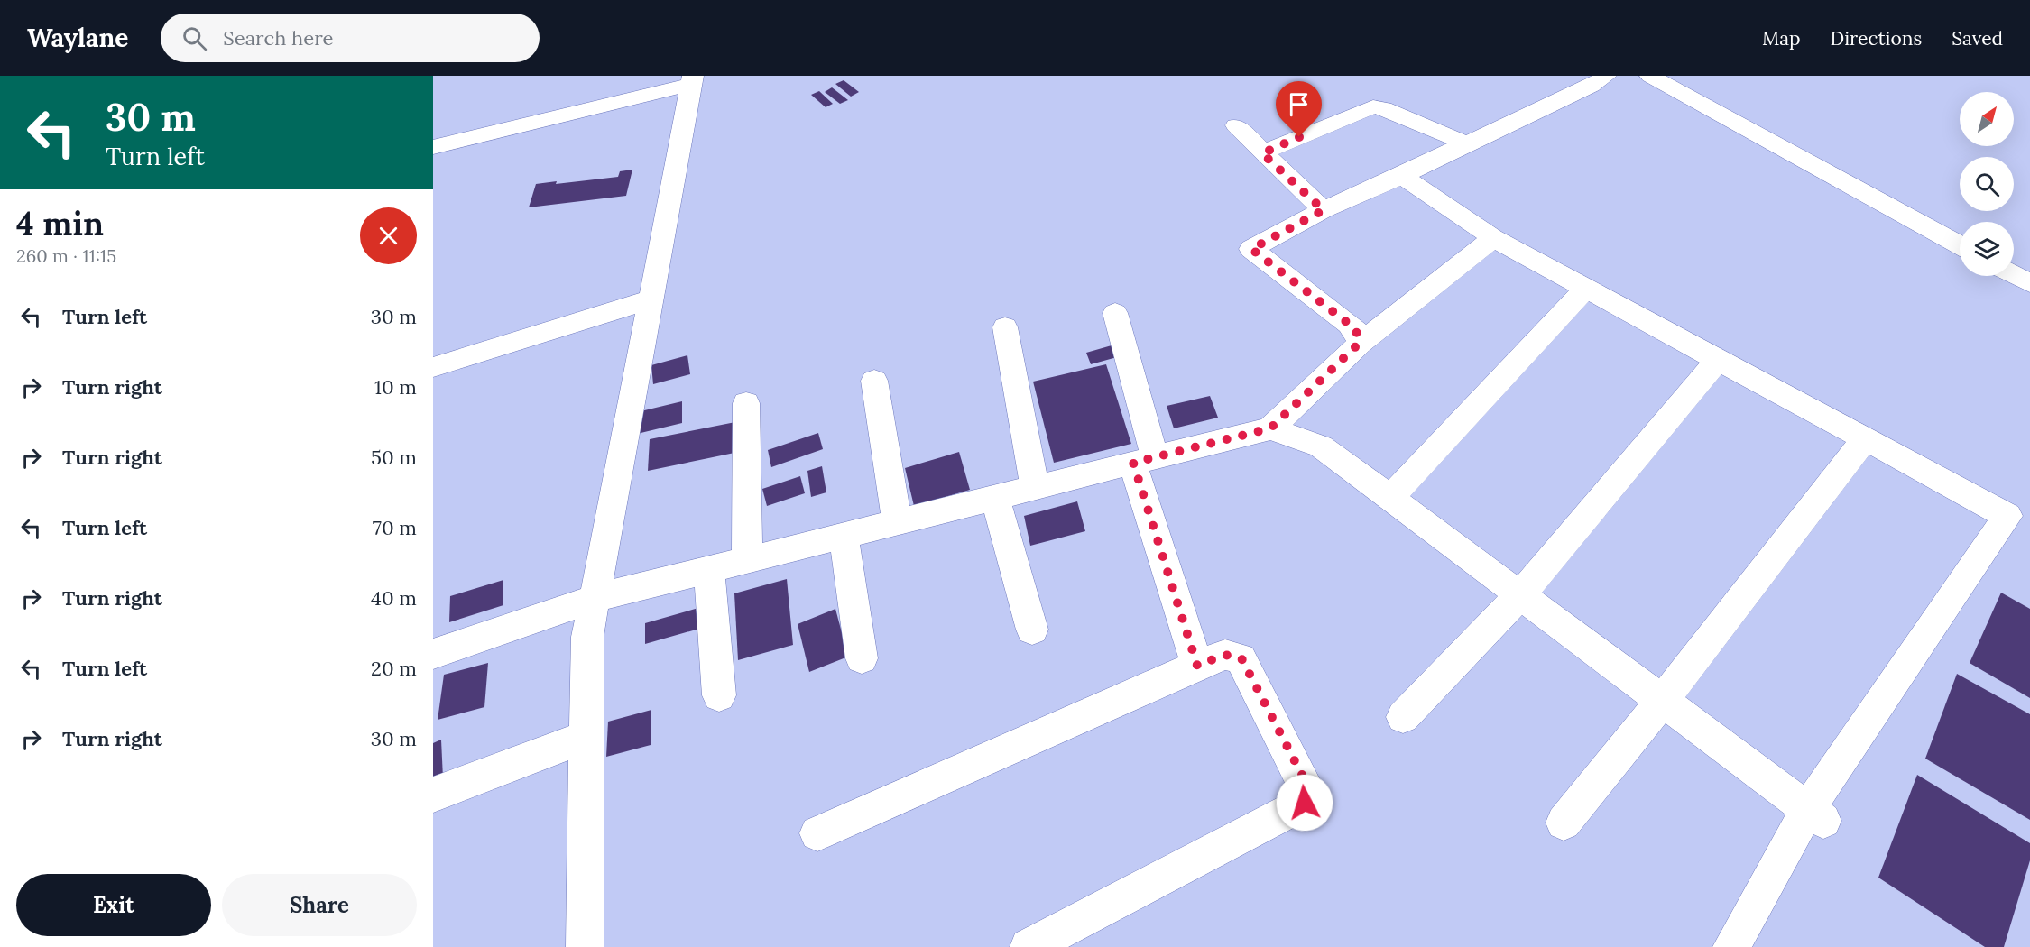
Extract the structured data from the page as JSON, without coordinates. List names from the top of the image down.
{
  "north": "top right",
  "page": {
    "header": "Waylane",
    "search": "Search here",
    "nav": ["Map", "Directions", "Saved"],
    "turn": ["30 m", "Turn left"],
    "heading": ["4 min", "260 m · 11:15"],
    "list": [
      {
        "name": "Turn left",
        "value": "30 m"
      },
      {
        "name": "Turn right",
        "value": "10 m"
      },
      {
        "name": "Turn right",
        "value": "50 m"
      },
      {
        "name": "Turn left",
        "value": "70 m"
      },
      {
        "name": "Turn right",
        "value": "40 m"
      },
      {
        "name": "Turn left",
        "value": "20 m"
      },
      {
        "name": "Turn right",
        "value": "30 m"
      }
    ],
    "buttons": ["Exit", "Share"]
  }
}
